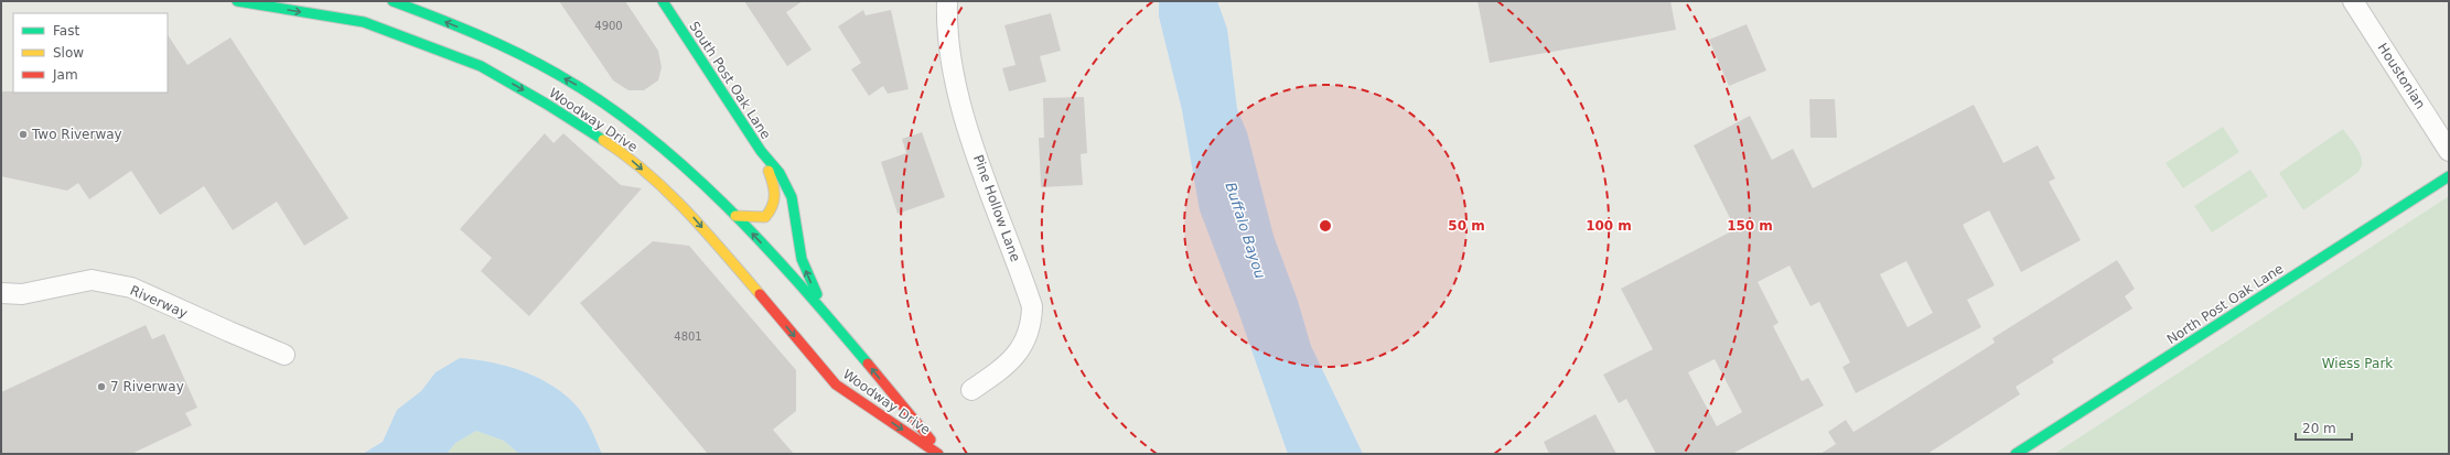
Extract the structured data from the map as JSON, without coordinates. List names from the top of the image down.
{
  "streets": {
    "main road": ["South Post Oak Lane", "Woodway Drive", "North Post Oak Lane"],
    "street": ["Houstonian", "Pine Hollow Lane", "Riverway"]
  },
  "crossings": [
    ["South Post Oak Lane", "Woodway Drive"]
  ],
  "one_way": ["South Post Oak Lane"],
  "water": ["Buffalo Bayou"],
  "parks": ["Wiess Park"],
  "places": ["Two Riverway", "7 Riverway"],
  "house_numbers": ["4900", "4801"],
  "legend": ["Fast", "Slow", "Jam"],
  "scale_bar": "20 m",
  "rings": ["50 m", "100 m", "150 m"]
}
